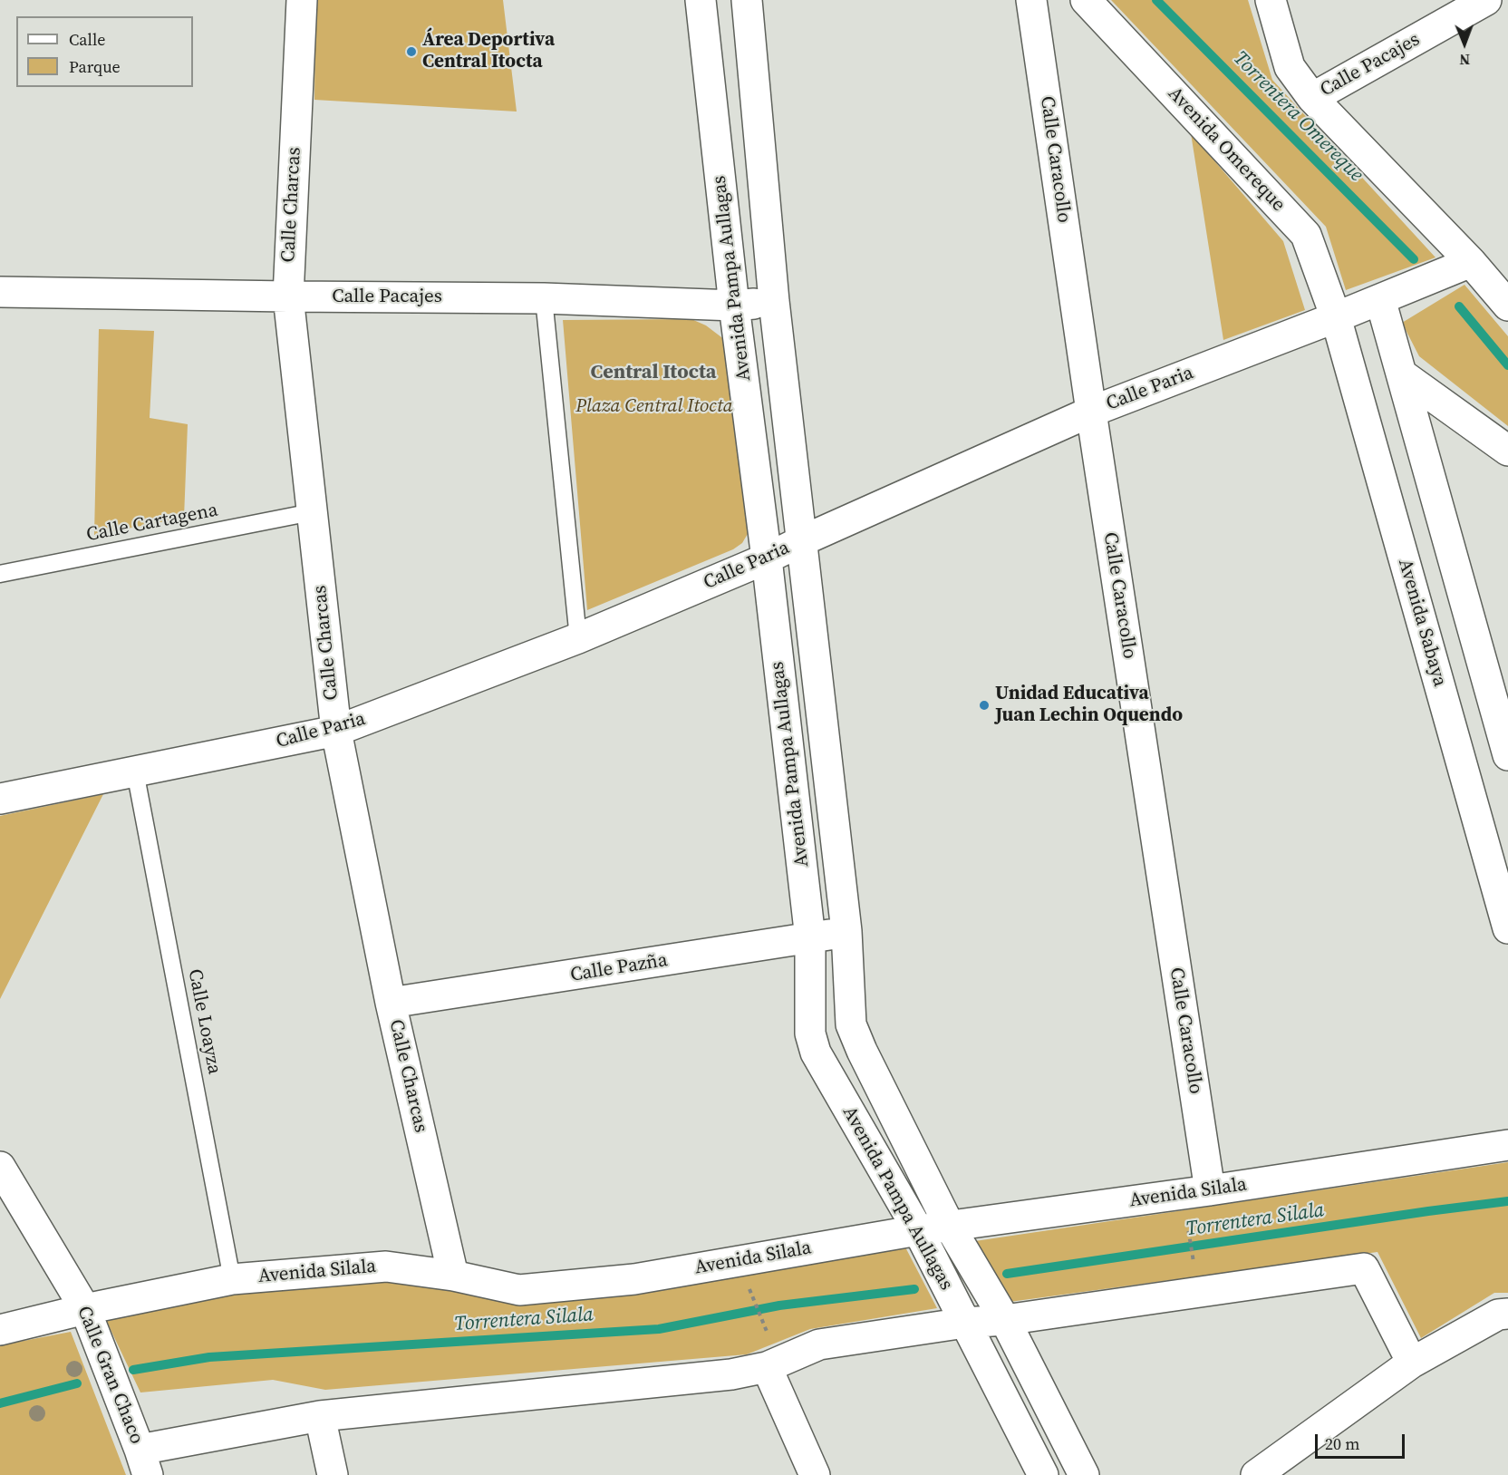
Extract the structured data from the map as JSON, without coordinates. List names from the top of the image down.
{
  "streets": {
    "street": [
      "Calle Pacajes",
      "Avenida Omereque",
      "Calle Caracollo",
      "Calle Charcas",
      "Avenida Pampa Aullagas",
      "Calle Paria",
      "Avenida Sabaya",
      "Calle Pazña",
      "Avenida Silala",
      "Calle Gran Chaco"
    ],
    "lane": ["Calle Cartagena", "Calle Loayza"]
  },
  "crossings": [
    ["Calle Pacajes", "Calle Charcas"],
    ["Calle Pacajes", "Avenida Pampa Aullagas"],
    ["Avenida Omereque", "Calle Paria"],
    ["Avenida Omereque", "Avenida Sabaya"],
    ["Calle Caracollo", "Calle Paria"],
    ["Calle Caracollo", "Avenida Silala"],
    ["Calle Charcas", "Calle Paria"],
    ["Calle Charcas", "Calle Cartagena"],
    ["Calle Charcas", "Calle Pazña"],
    ["Calle Charcas", "Avenida Silala"],
    ["Avenida Pampa Aullagas", "Calle Paria"],
    ["Avenida Pampa Aullagas", "Calle Pazña"],
    ["Avenida Pampa Aullagas", "Avenida Silala"],
    ["Calle Paria", "Avenida Sabaya"],
    ["Calle Paria", "Calle Loayza"],
    ["Calle Loayza", "Avenida Silala"],
    ["Avenida Silala", "Calle Gran Chaco"]
  ],
  "districts": ["Central Itocta"],
  "water": ["Torrentera Omereque", "Torrentera Silala"],
  "parks": ["Plaza Central Itocta"],
  "places": ["Área Deportiva Central Itocta", "Unidad Educativa Juan Lechin Oquendo"],
  "legend": ["Calle", "Parque"],
  "scale_bar": "20 m",
  "north": "bottom"
}
